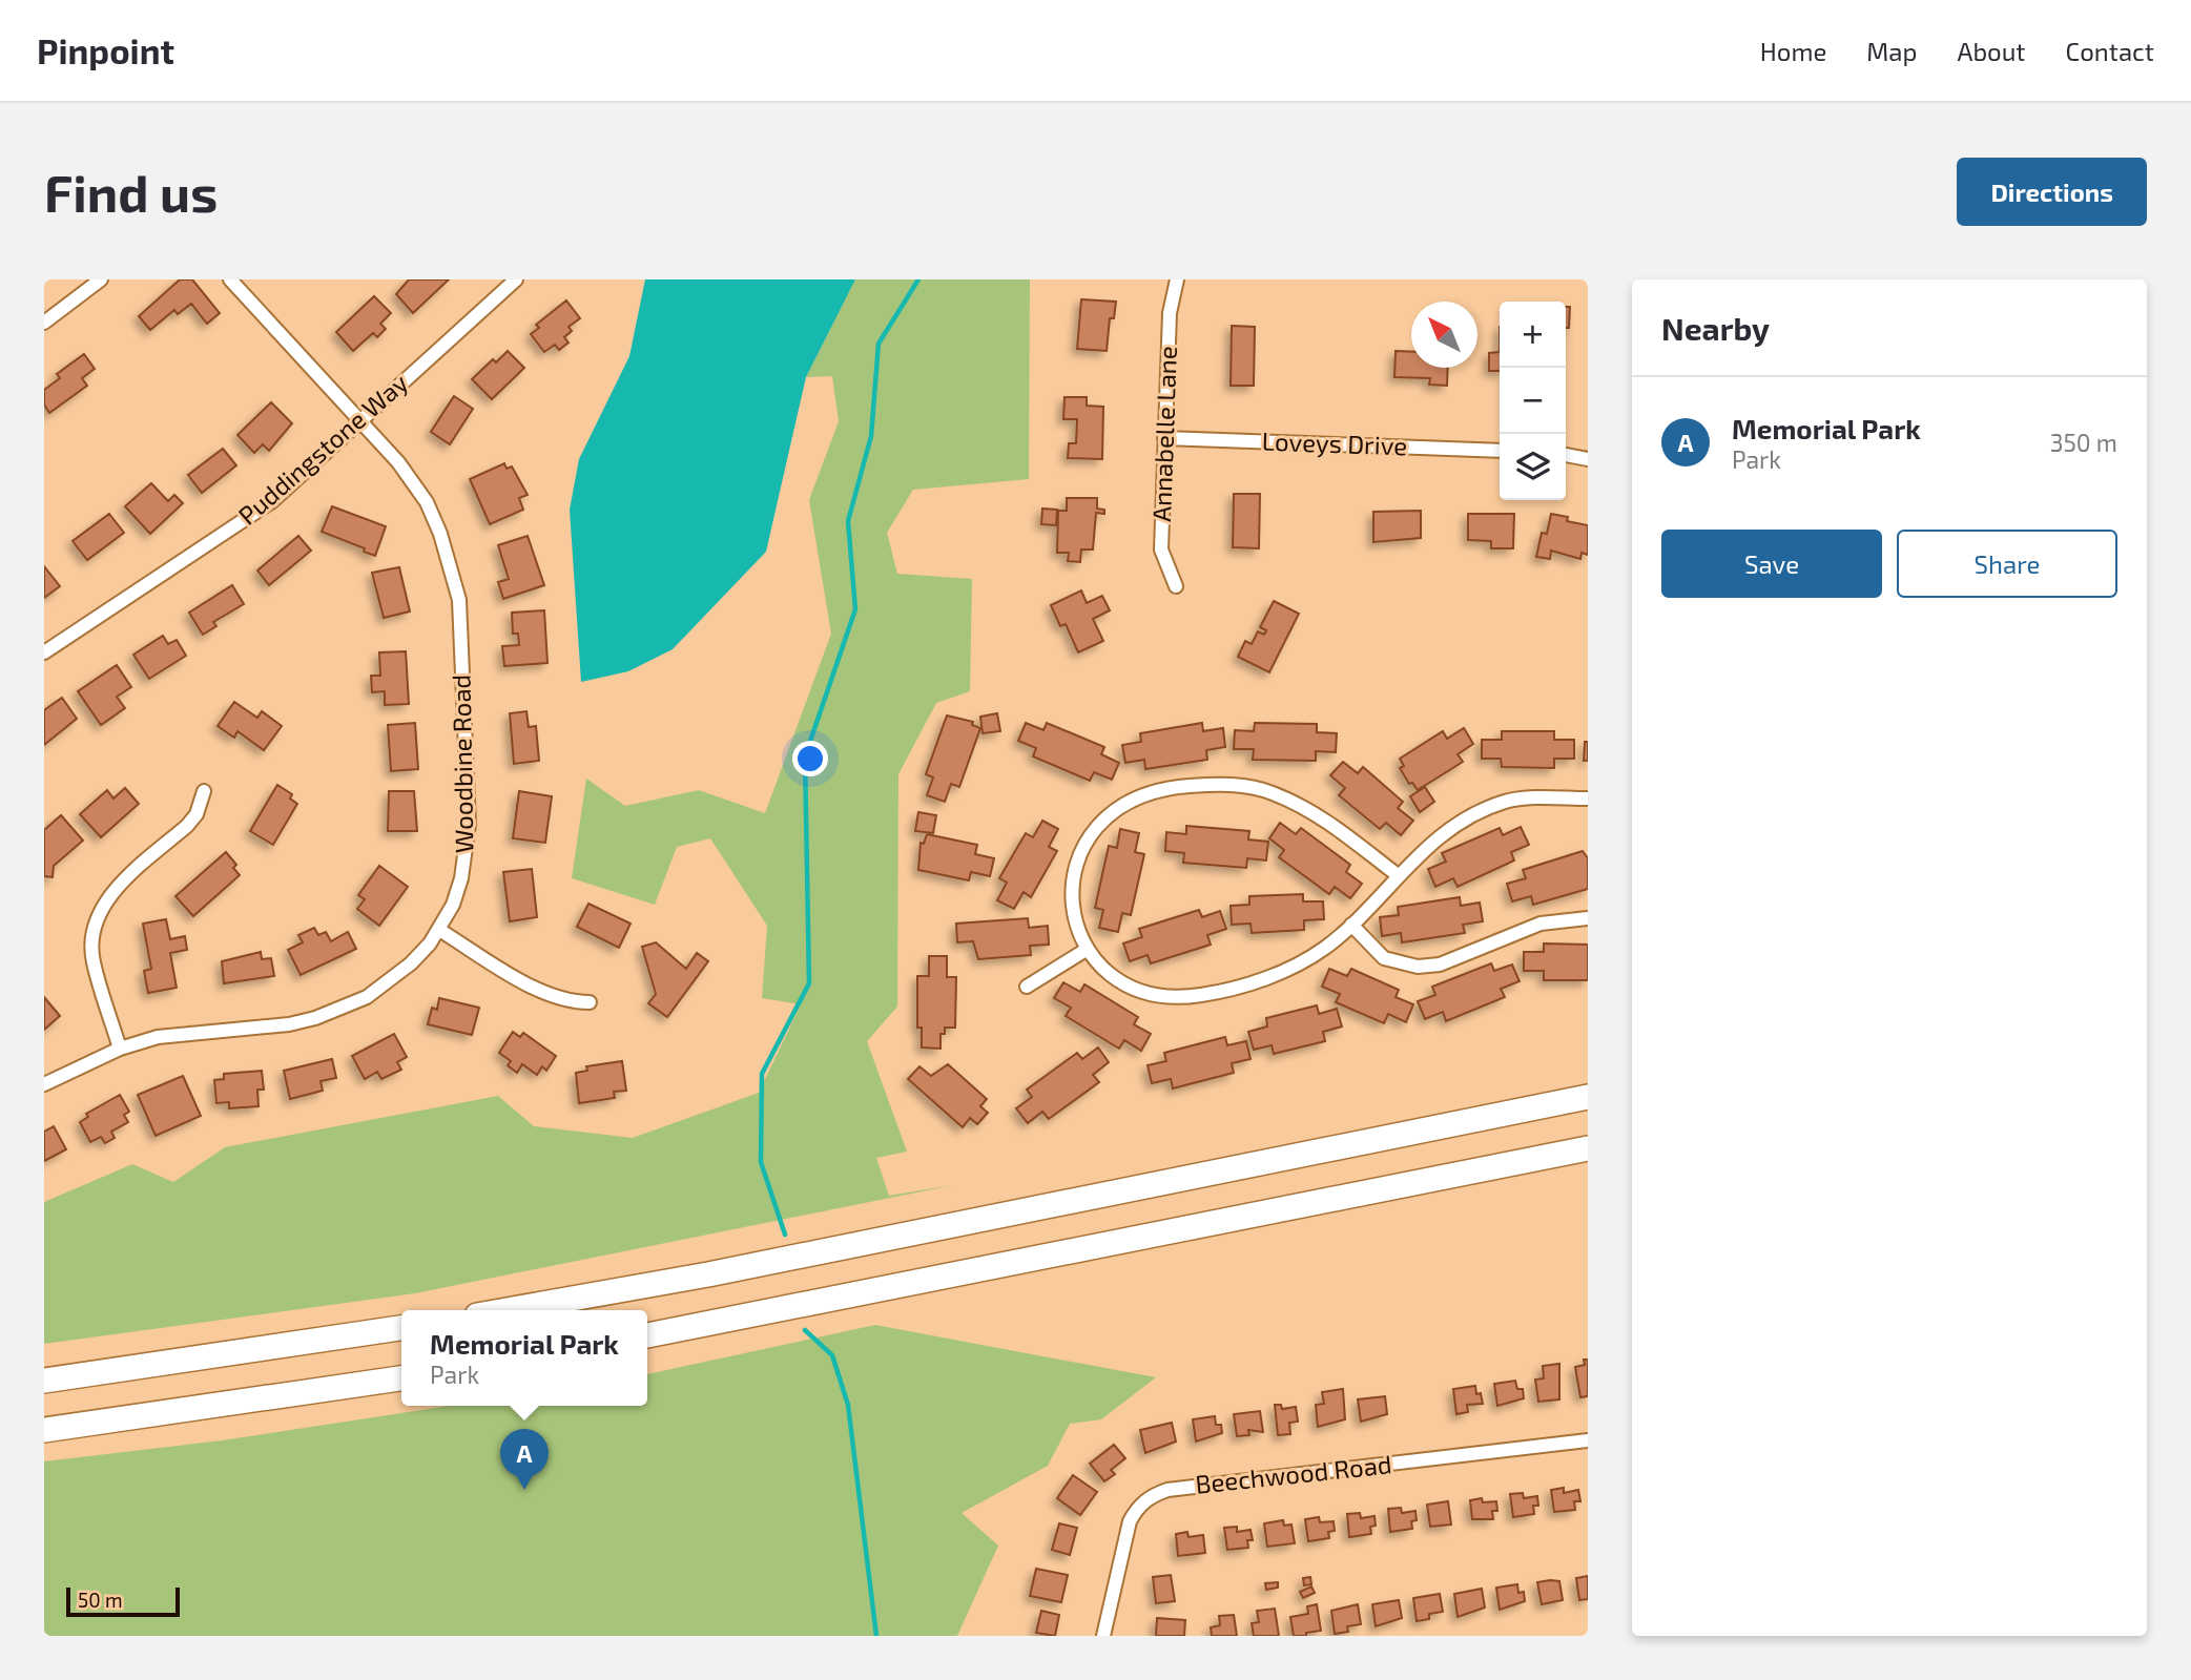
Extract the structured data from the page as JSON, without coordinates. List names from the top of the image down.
{
  "streets": {
    "street": [
      "Annabelle Lane",
      "Loveys Drive",
      "Puddingstone Way",
      "Woodbine Road",
      "Beechwood Road"
    ]
  },
  "crossings": [
    ["Annabelle Lane", "Loveys Drive"],
    ["Puddingstone Way", "Woodbine Road"]
  ],
  "scale_bar": "50 m",
  "north": "top left",
  "page": {
    "header": "Pinpoint",
    "nav": [
      "Home",
      "Map",
      "About",
      "Contact"
    ],
    "buttons": [
      "Directions",
      ["Save", "Share"]
    ],
    "title": "Find us",
    "heading": "Nearby",
    "map_buttons": ["+", "−"],
    "list": [
      {
        "mark": "A",
        "name": "Memorial Park",
        "note": "Park",
        "value": "350 m"
      }
    ],
    "popup": ["Memorial Park", "Park"],
    "pins": "A",
    "scale": "50 m"
  }
}
